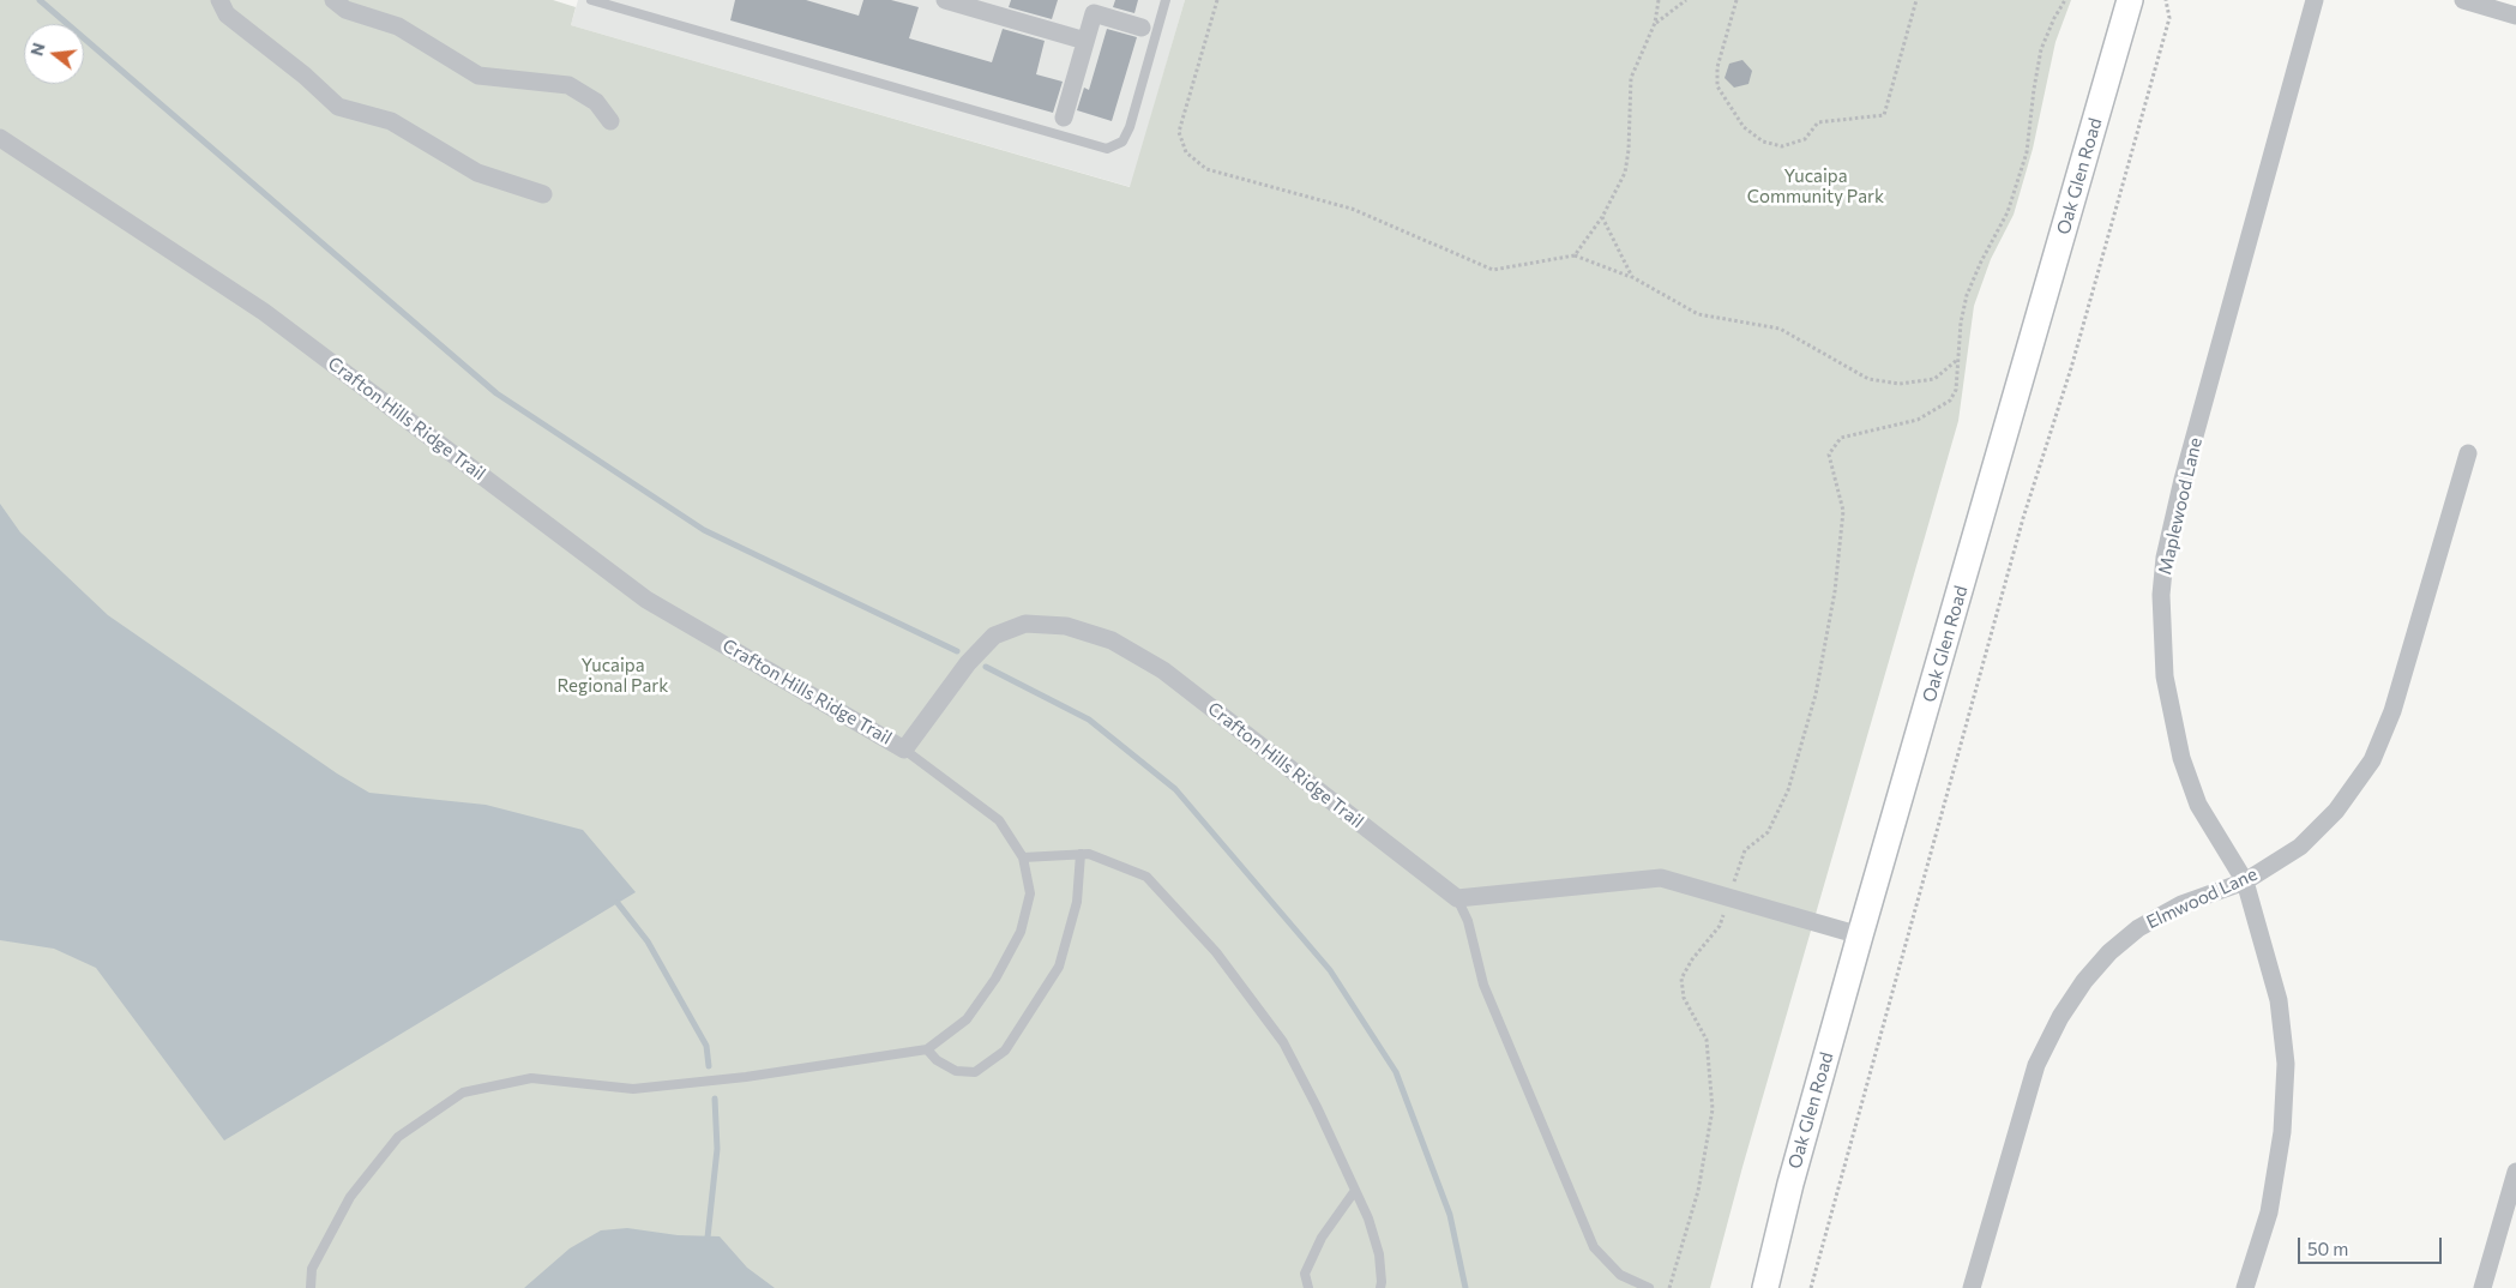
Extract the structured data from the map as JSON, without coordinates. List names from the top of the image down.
{
  "streets": {
    "main road": ["Oak Glen Road"],
    "street": ["Crafton Hills Ridge Trail", "Maplewood Lane", "Elmwood Lane"]
  },
  "crossings": [
    ["Maplewood Lane", "Elmwood Lane"]
  ],
  "parks": ["Yucaipa Community Park", "Yucaipa Regional Park"],
  "scale_bar": "50 m",
  "north": "left"
}
